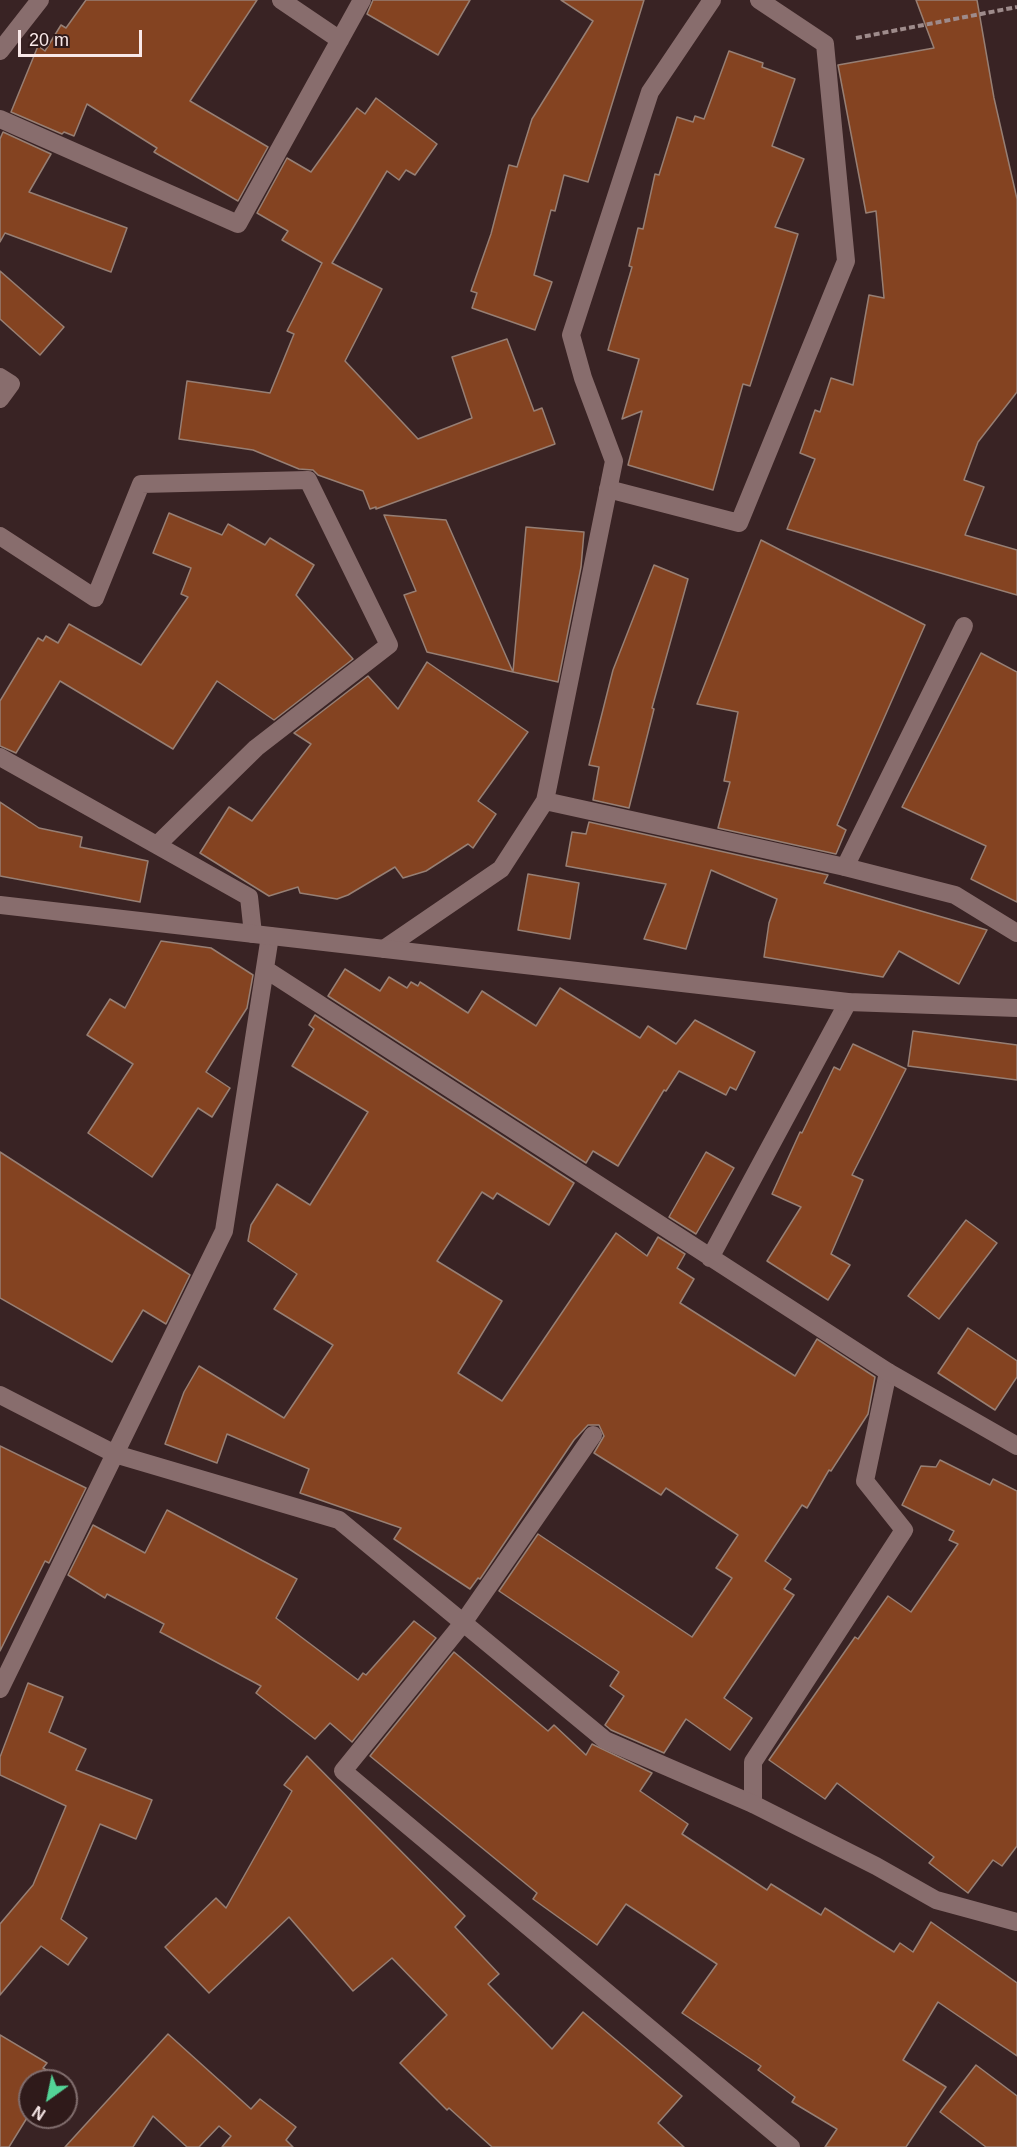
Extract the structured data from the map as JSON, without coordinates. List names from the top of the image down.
{
  "scale_bar": "20 m",
  "north": "bottom left"
}
